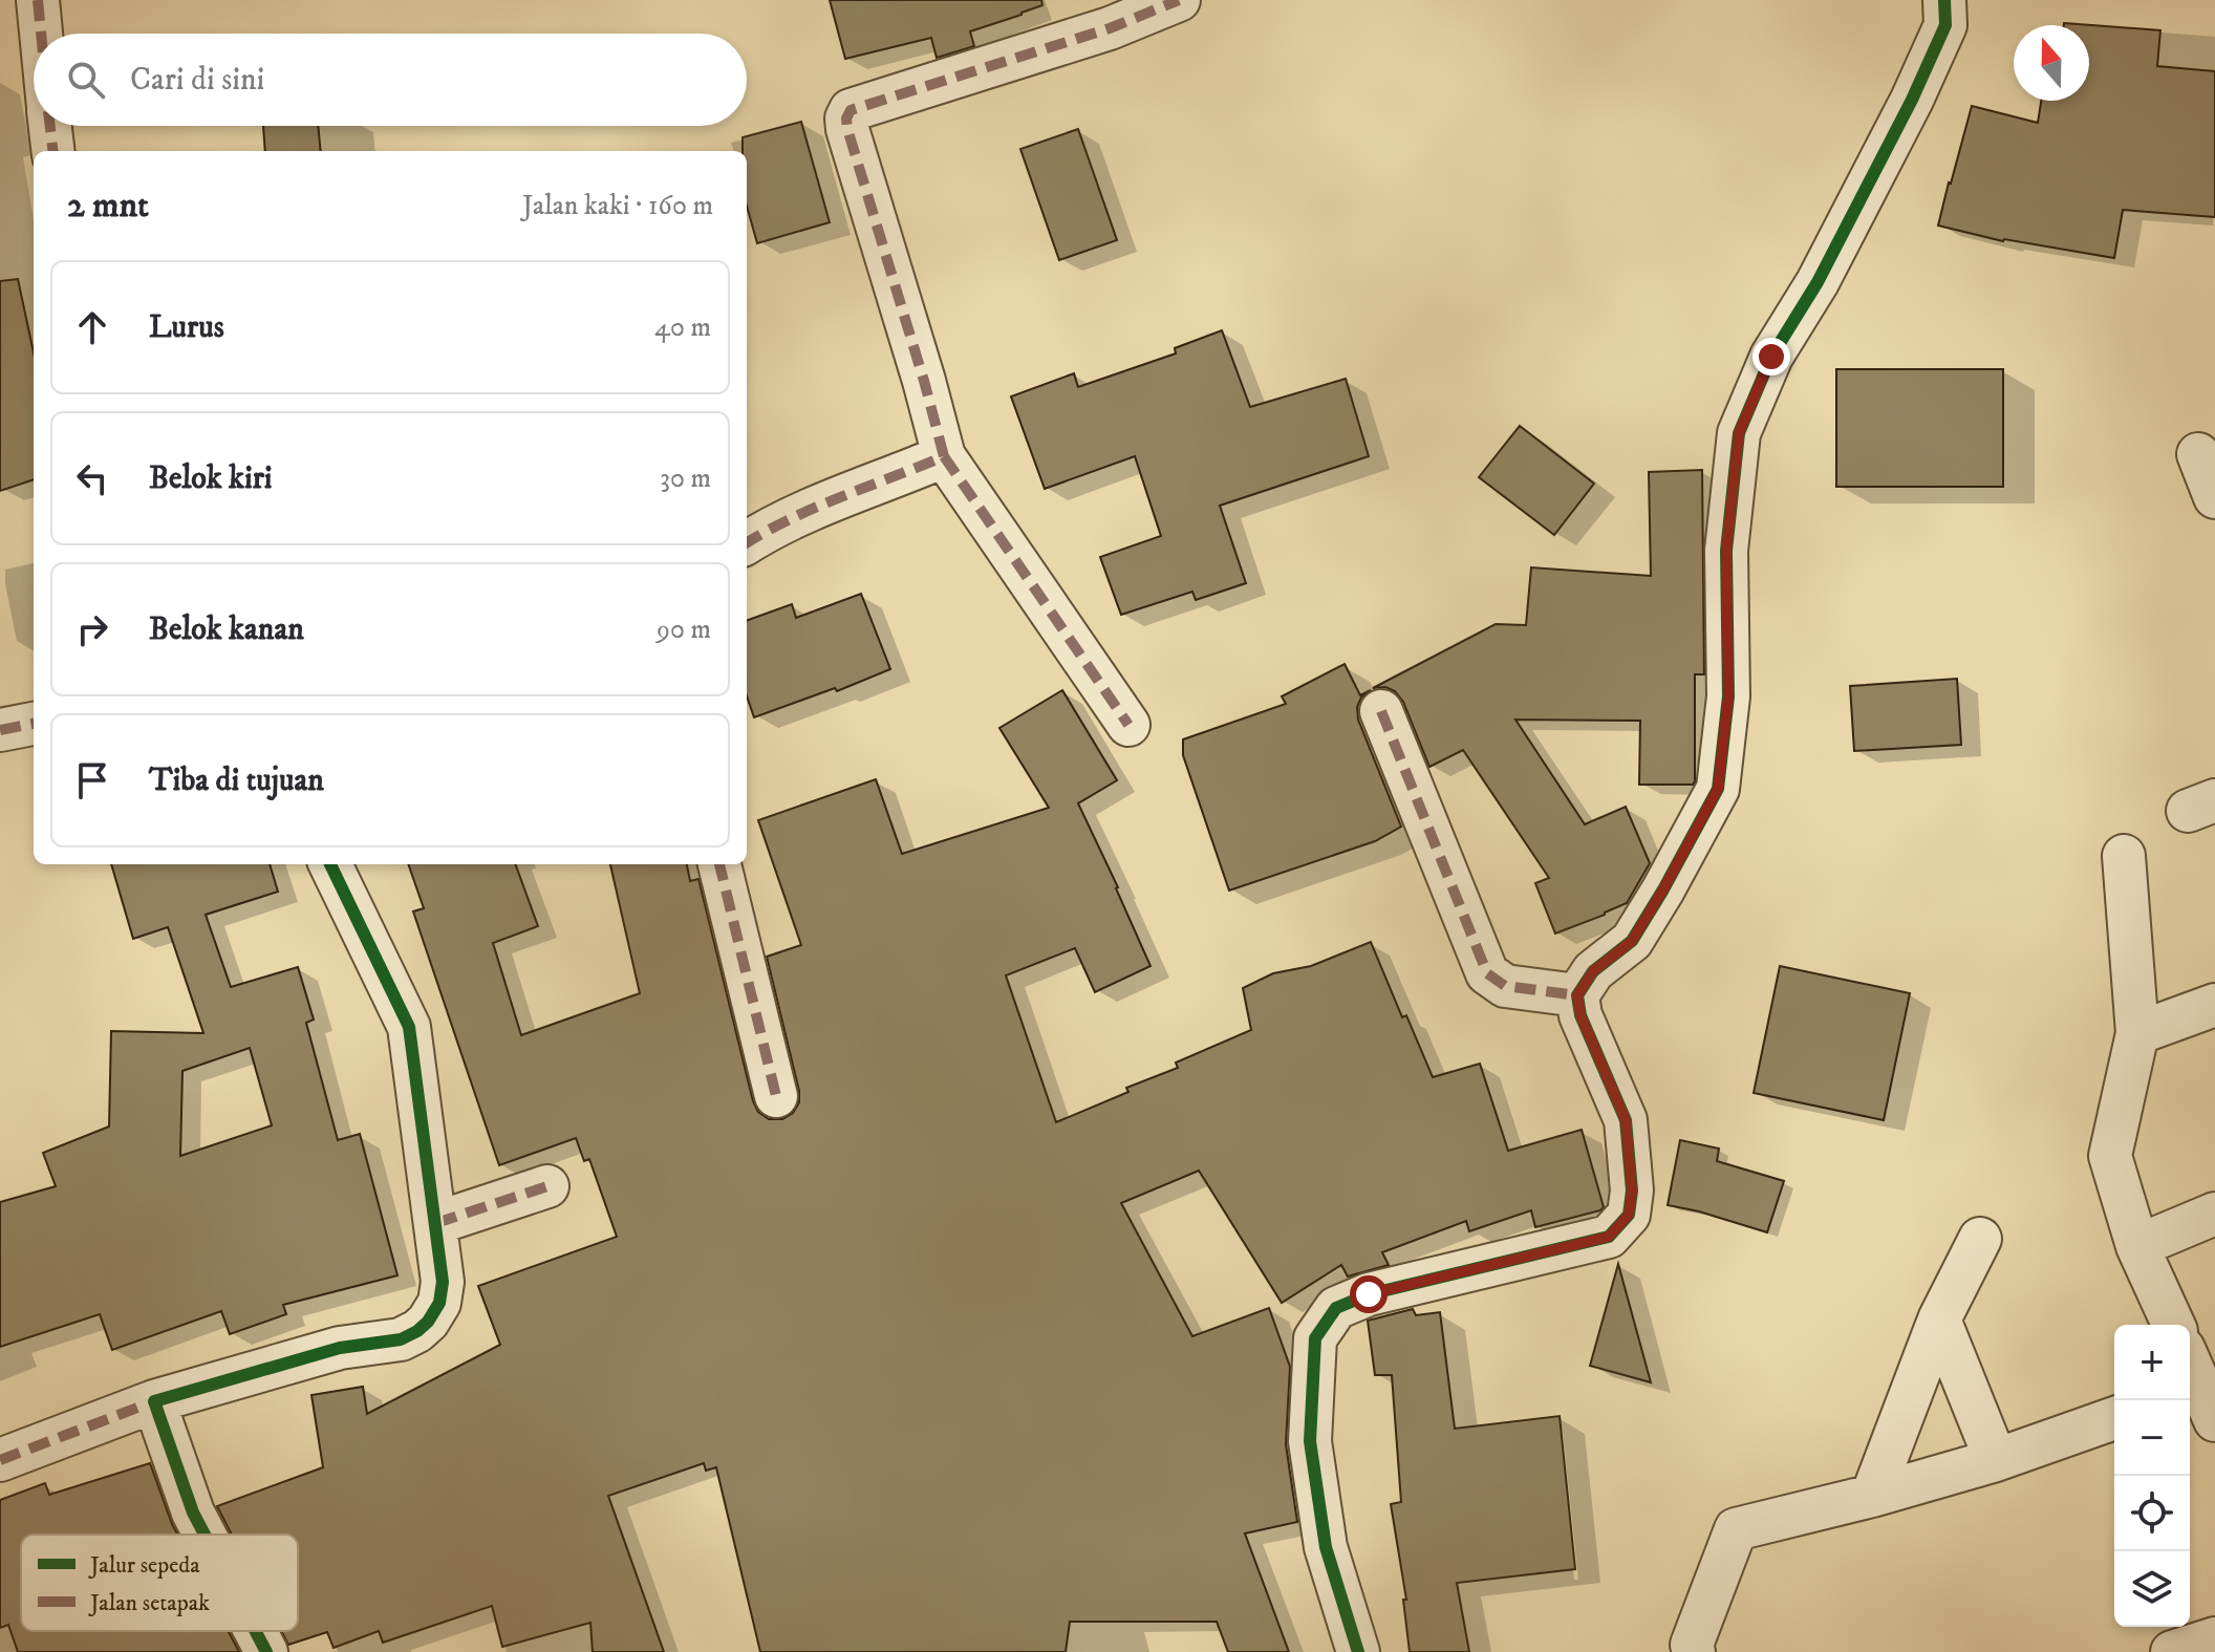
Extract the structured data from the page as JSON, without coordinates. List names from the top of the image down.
{
  "legend": ["Jalur sepeda", "Jalan setapak"],
  "north": "top",
  "page": {
    "search": "Cari di sini",
    "heading": ["2 mnt", "Jalan kaki · 160 m"],
    "list": [
      ["Lurus", "40 m"],
      ["Belok kiri", "30 m"],
      ["Belok kanan", "90 m"],
      "Tiba di tujuan"
    ],
    "map_buttons": ["+", "−"]
  }
}
